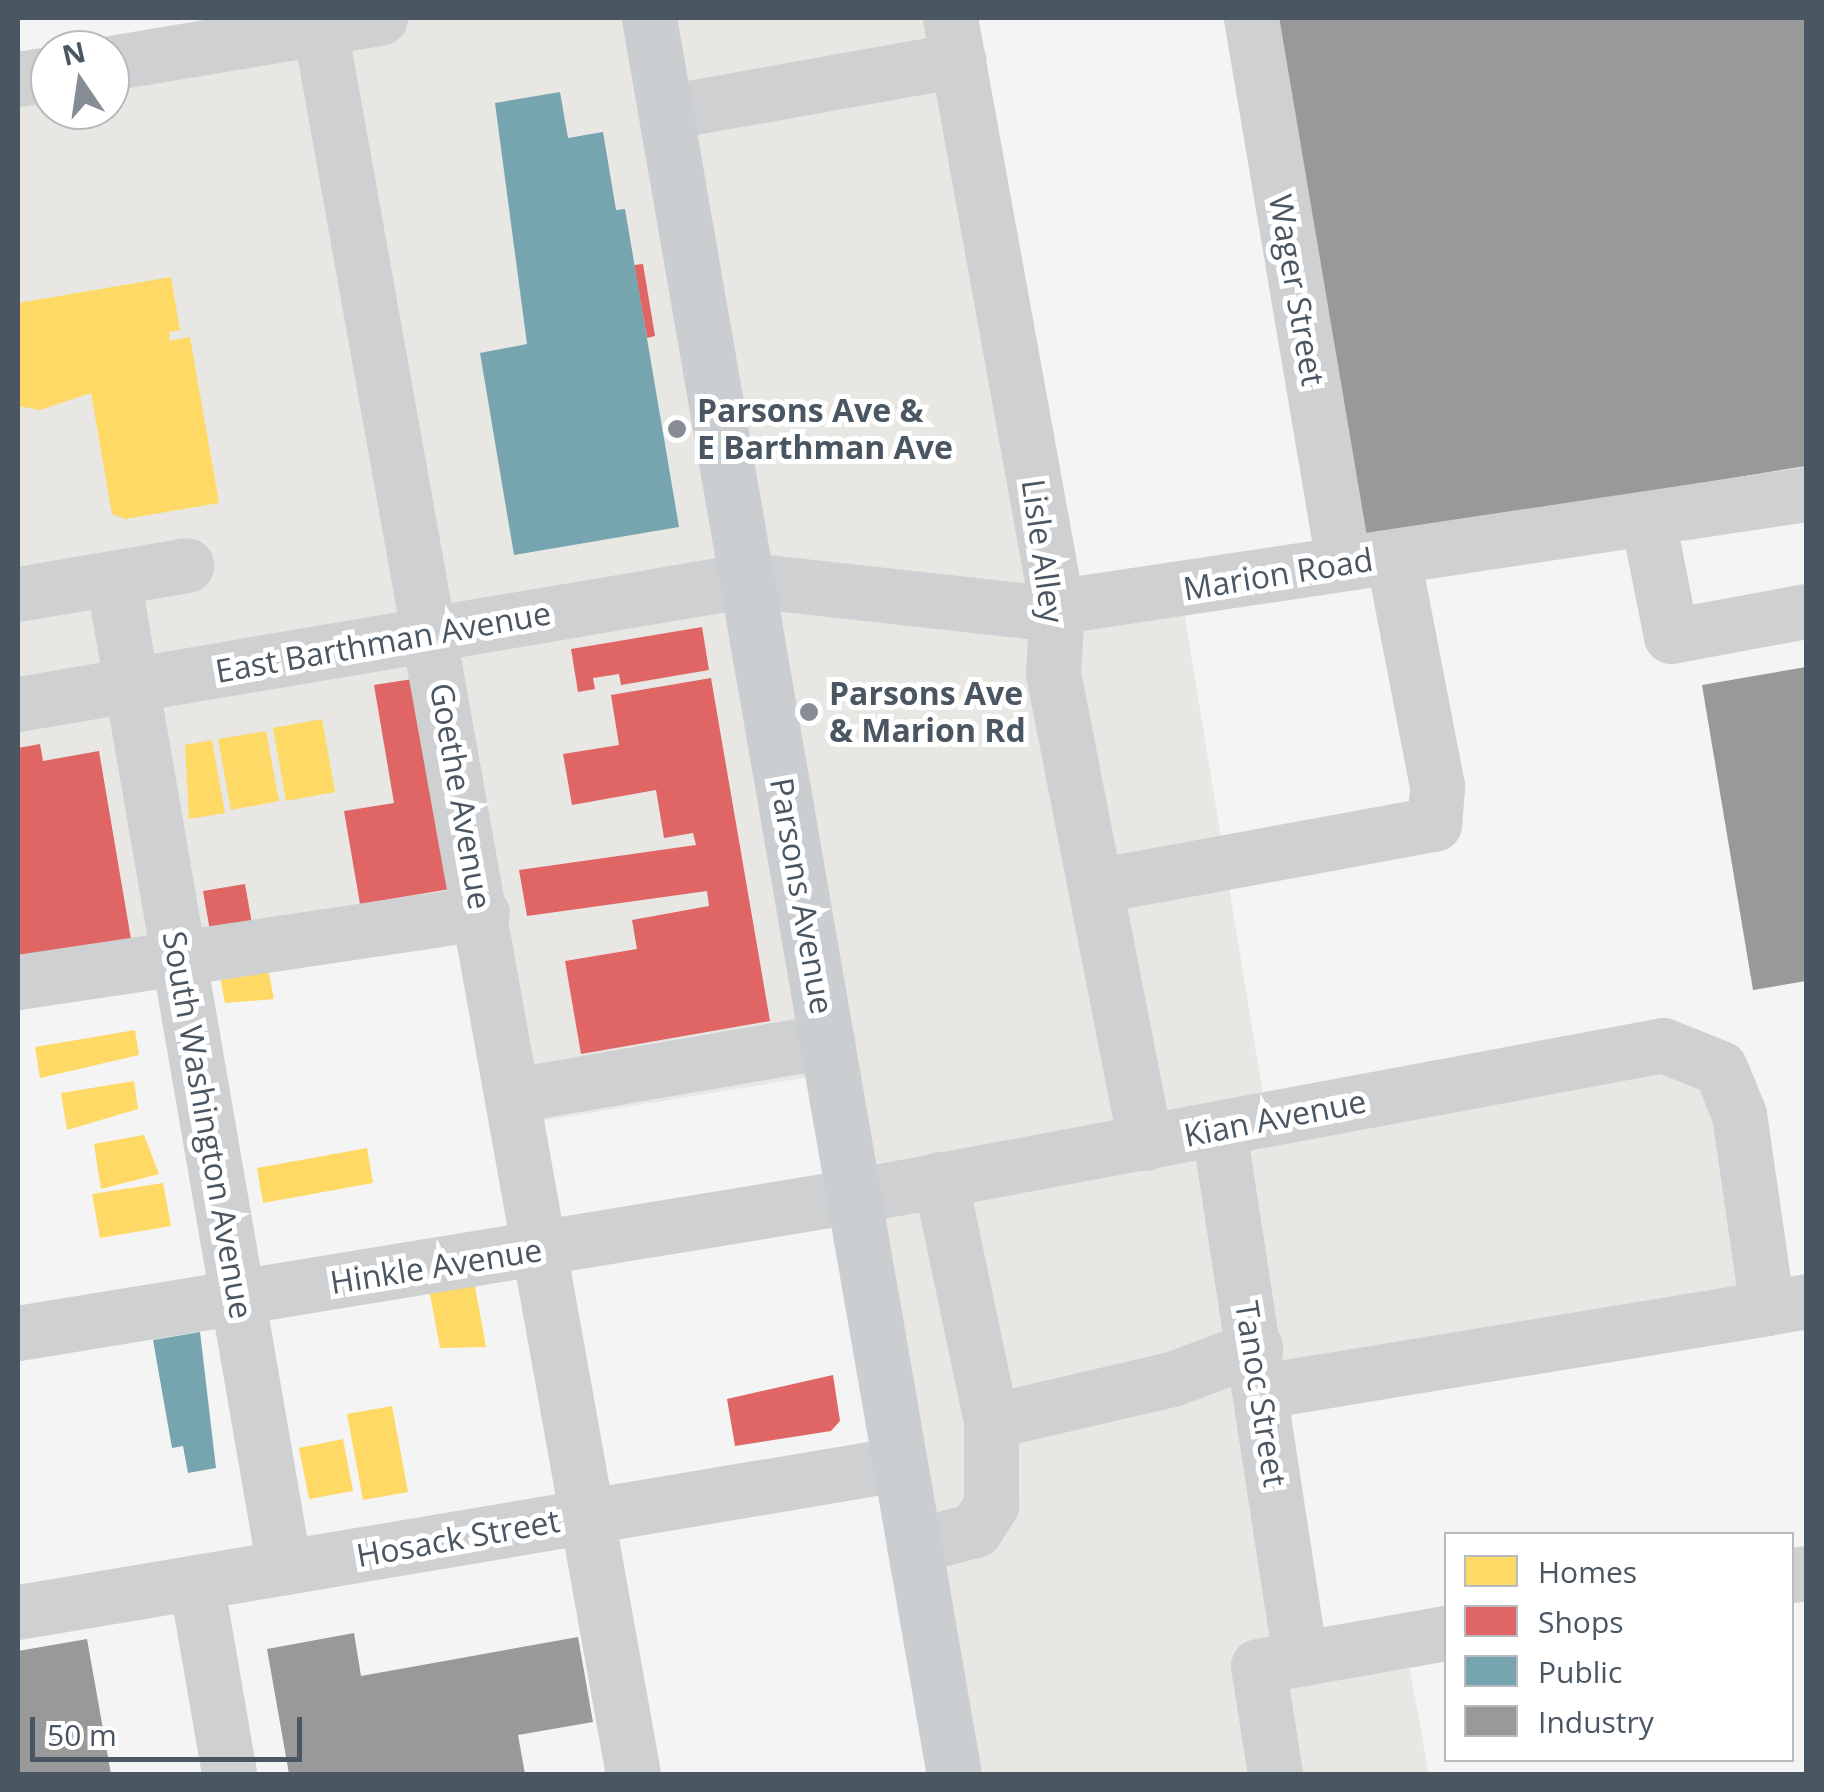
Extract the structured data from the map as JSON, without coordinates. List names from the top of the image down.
{
  "streets": {
    "main road": ["Parsons Avenue"],
    "street": [
      "Wager Street",
      "Lisle Alley",
      "Marion Road",
      "East Barthman Avenue",
      "Goethe Avenue",
      "Kian Avenue",
      "South Washington Avenue",
      "Hinkle Avenue",
      "Tanoc Street",
      "Hosack Street"
    ]
  },
  "crossings": [
    ["Wager Street", "Lisle Alley"],
    ["Wager Street", "Marion Road"],
    ["Lisle Alley", "Marion Road"],
    ["Lisle Alley", "Kian Avenue"],
    ["Marion Road", "East Barthman Avenue"],
    ["Marion Road", "Parsons Avenue"],
    ["East Barthman Avenue", "Goethe Avenue"],
    ["East Barthman Avenue", "Parsons Avenue"],
    ["East Barthman Avenue", "South Washington Avenue"],
    ["Goethe Avenue", "Hinkle Avenue"],
    ["Goethe Avenue", "Hosack Street"],
    ["Parsons Avenue", "Kian Avenue"],
    ["Parsons Avenue", "Hinkle Avenue"],
    ["Parsons Avenue", "Hosack Street"],
    ["Kian Avenue", "Hinkle Avenue"],
    ["Kian Avenue", "Tanoc Street"],
    ["South Washington Avenue", "Hinkle Avenue"],
    ["South Washington Avenue", "Hosack Street"]
  ],
  "places": ["Parsons Ave & E Barthman Ave", "Parsons Ave & Marion Rd"],
  "legend": [
    "Homes",
    "Shops",
    "Public",
    "Industry"
  ],
  "scale_bar": "50 m",
  "north": "top"
}
